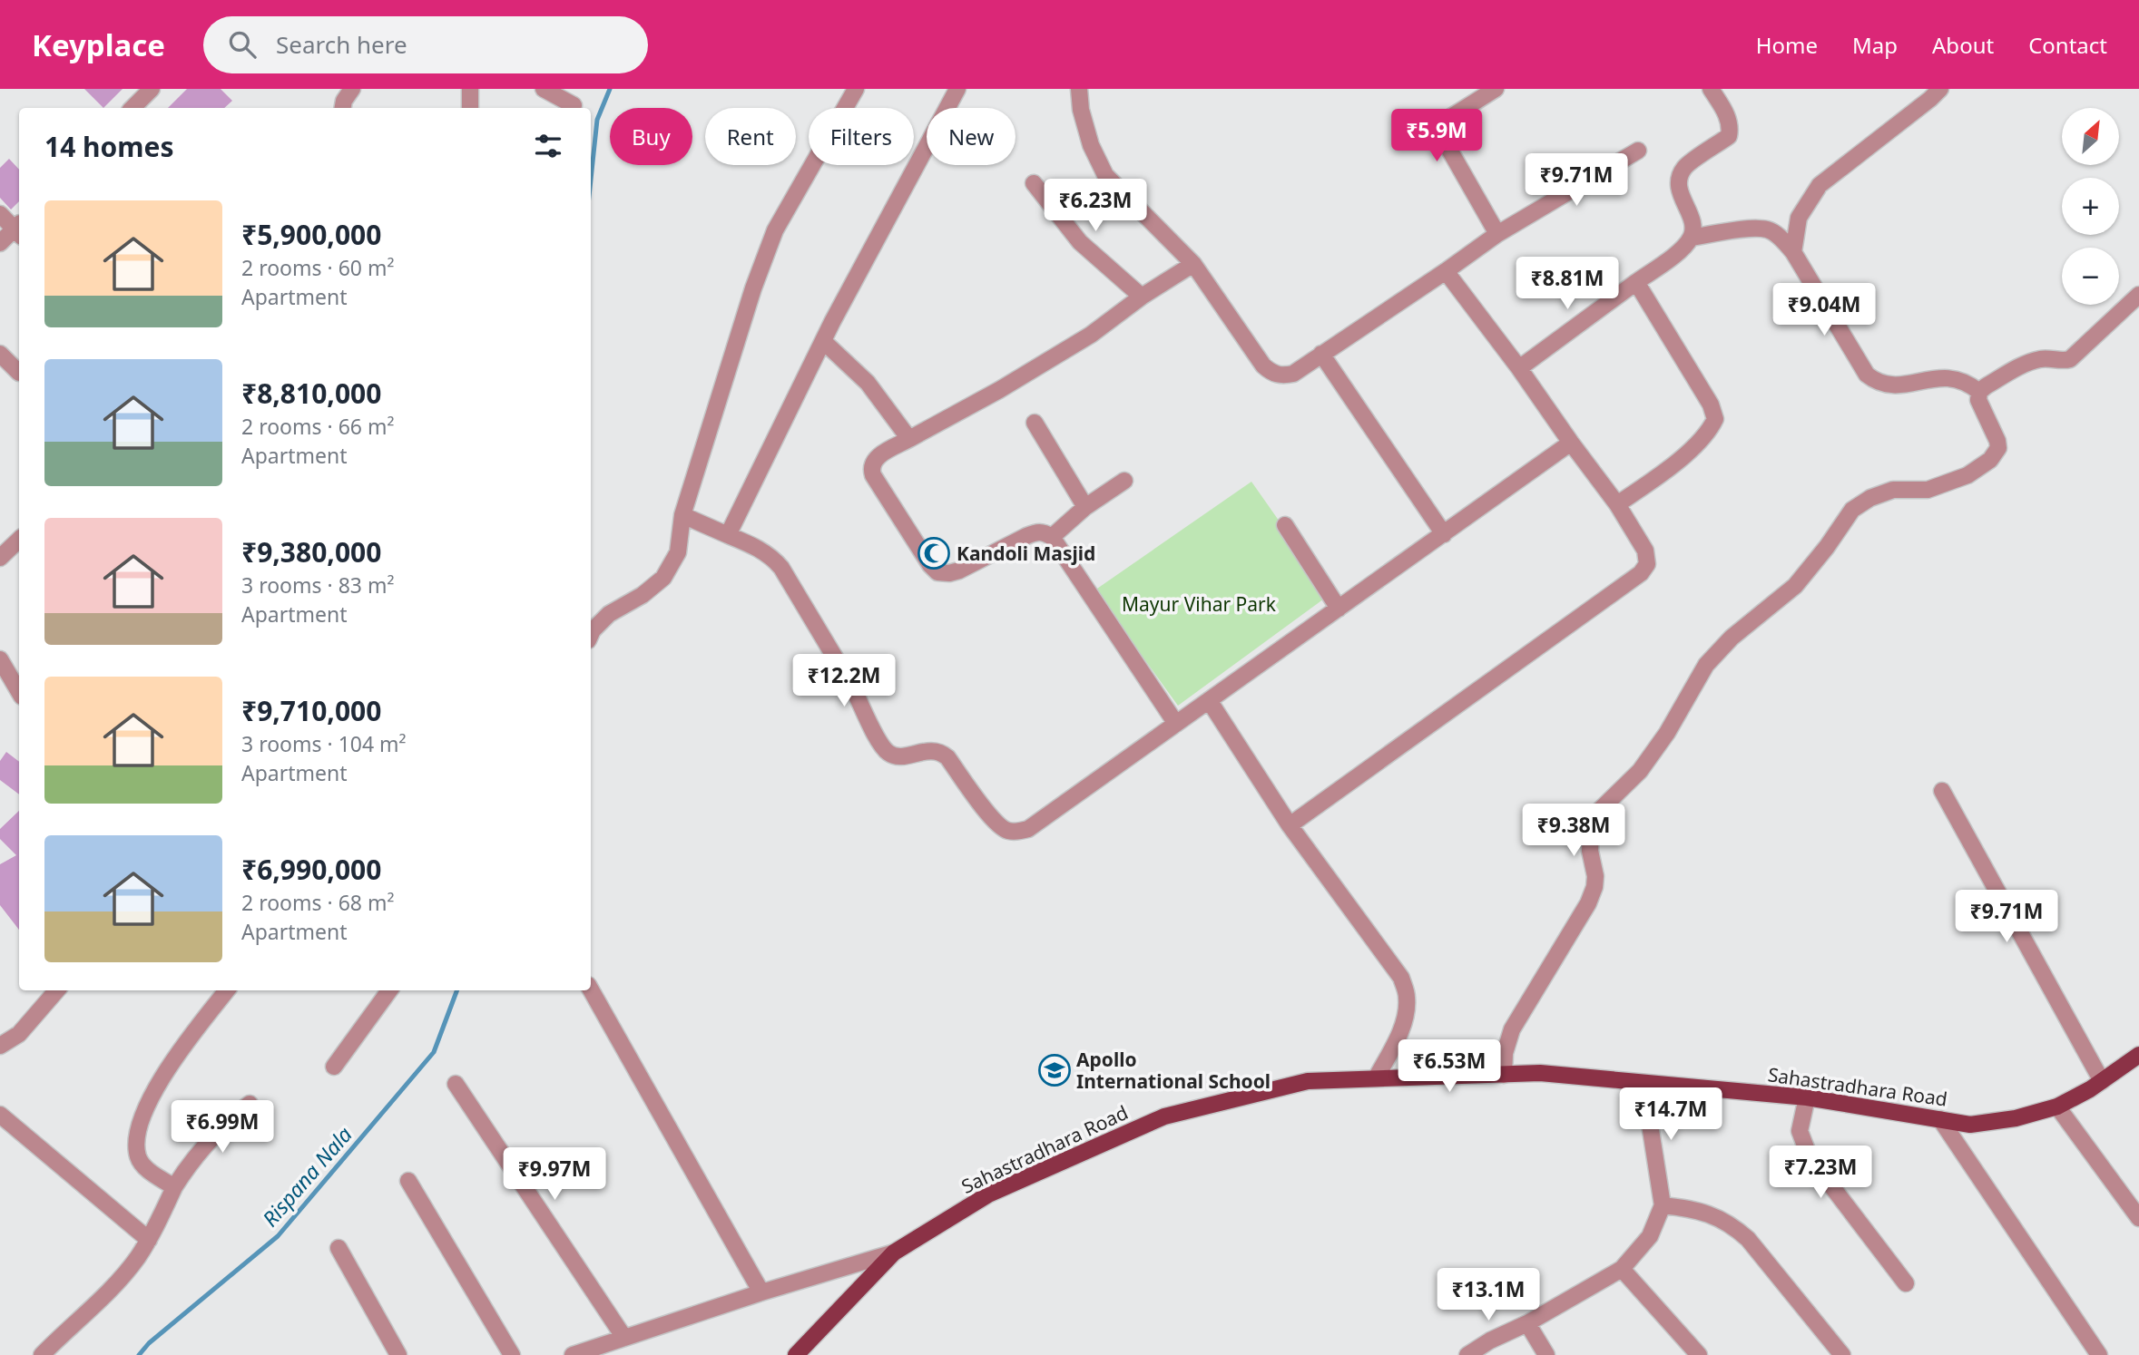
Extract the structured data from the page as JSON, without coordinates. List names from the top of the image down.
{
  "streets": {
    "main road": ["Sahastradhara Road"]
  },
  "water": ["Rispana Nala"],
  "parks": ["Mayur Vihar Park"],
  "places": {
    "mosque": ["Kandoli Masjid"],
    "school or university": ["Apollo International School"]
  },
  "north": "top right",
  "page": {
    "header": "Keyplace",
    "search": "Search here",
    "nav": [
      "Home",
      "Map",
      "About",
      "Contact"
    ],
    "map_buttons": ["+", "−"],
    "chip": [
      "Buy",
      "Rent",
      "Filters",
      "New"
    ],
    "heading": "14 homes",
    "price": [
      "₹5.9M",
      "₹9.71M",
      "₹6.23M",
      "₹8.81M",
      "₹9.04M",
      "₹12.2M",
      "₹9.38M",
      "₹9.71M",
      "₹6.53M",
      "₹14.7M",
      "₹6.99M",
      "₹7.23M",
      "₹9.97M",
      "₹13.1M"
    ],
    "list": [
      {
        "name": "₹5,900,000",
        "note": "2 rooms · 60 m² · Apartment"
      },
      {
        "name": "₹8,810,000",
        "note": "2 rooms · 66 m² · Apartment"
      },
      {
        "name": "₹9,380,000",
        "note": "3 rooms · 83 m² · Apartment"
      },
      {
        "name": "₹9,710,000",
        "note": "3 rooms · 104 m² · Apartment"
      },
      {
        "name": "₹6,990,000",
        "note": "2 rooms · 68 m² · Apartment"
      }
    ]
  }
}
